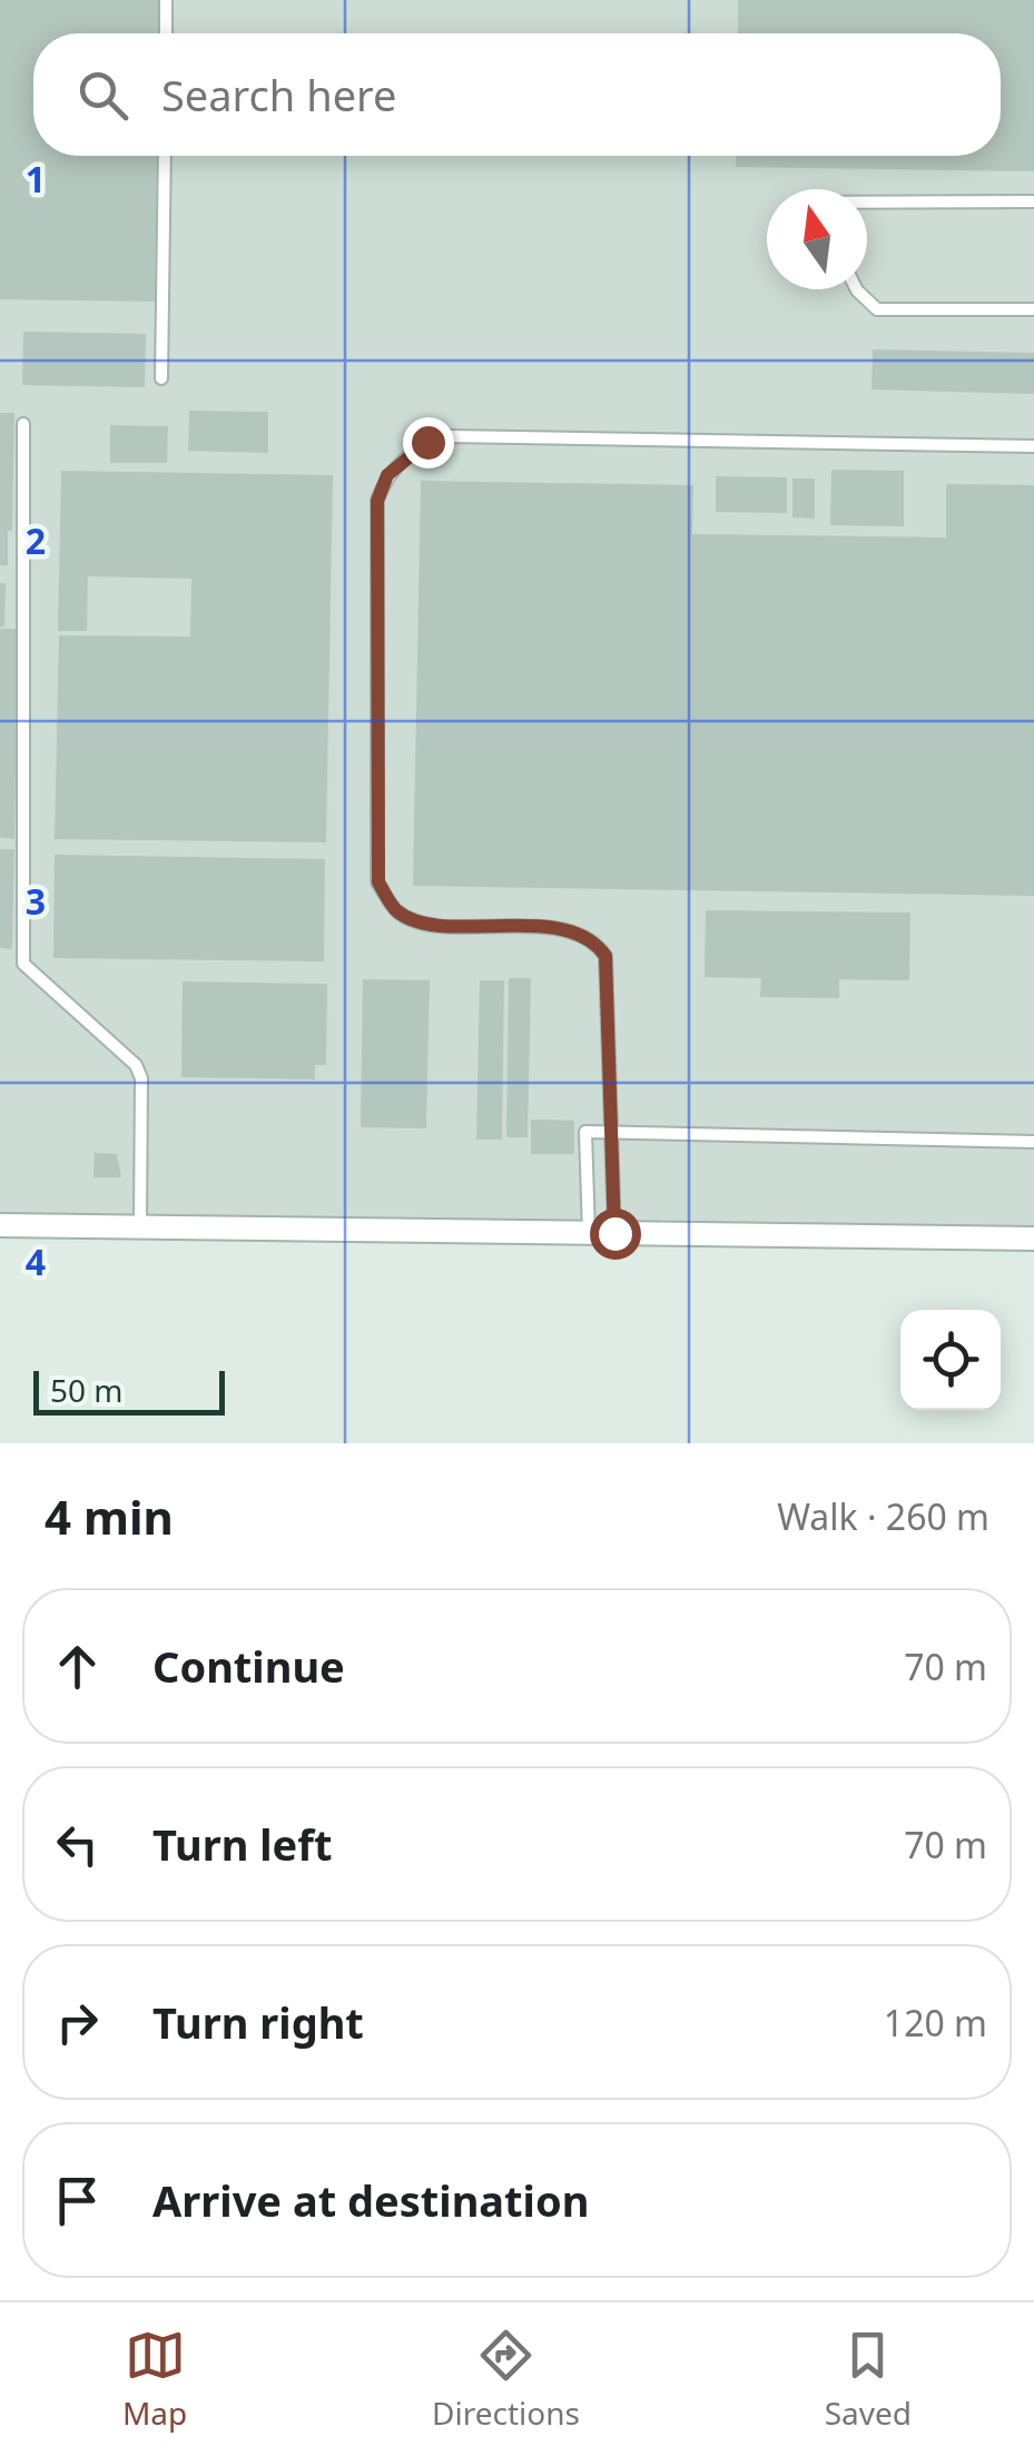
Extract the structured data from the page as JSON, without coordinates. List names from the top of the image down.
{
  "scale_bar": "50 m",
  "north": "top",
  "page": {
    "search": "Search here",
    "scale": "50 m",
    "heading": ["4 min", "Walk · 260 m"],
    "list": [
      ["Continue", "70 m"],
      ["Turn left", "70 m"],
      ["Turn right", "120 m"],
      "Arrive at destination"
    ],
    "nav": ["Map", "Directions", "Saved"]
  },
  "grid": {
    "rows": [
      "1",
      "2",
      "3",
      "4"
    ]
  }
}
